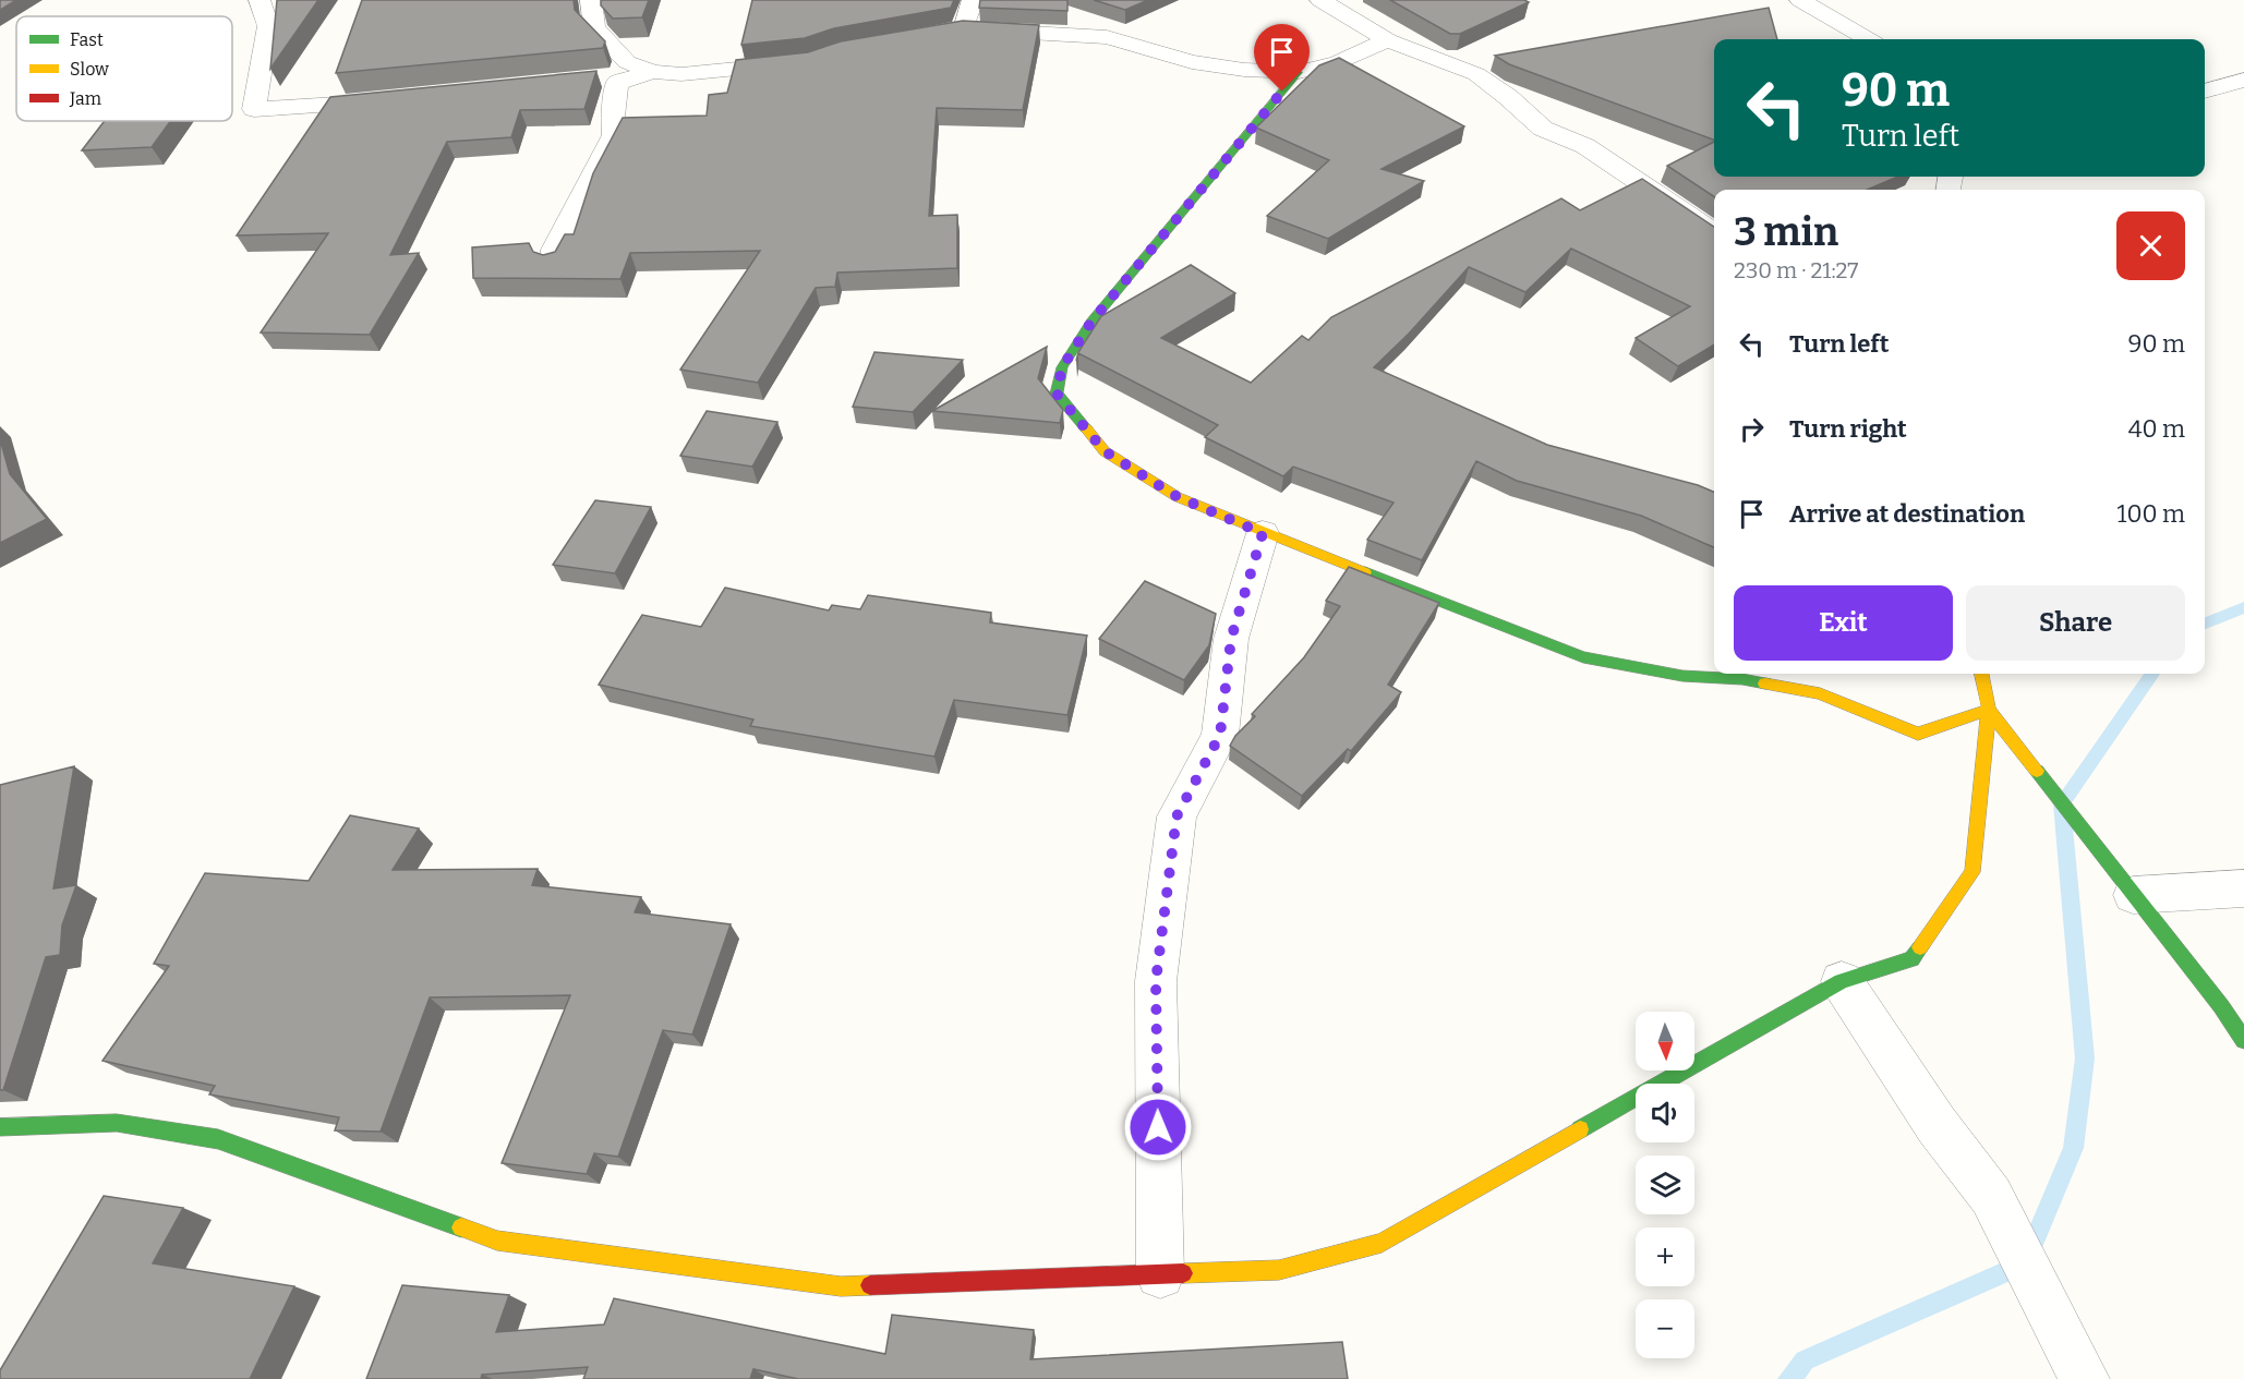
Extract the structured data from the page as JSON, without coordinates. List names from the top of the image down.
{
  "legend": ["Fast", "Slow", "Jam"],
  "north": "bottom",
  "page": {
    "turn": ["90 m", "Turn left"],
    "heading": ["3 min", "230 m · 21:27"],
    "list": [
      {
        "name": "Turn left",
        "value": "90 m"
      },
      {
        "name": "Turn right",
        "value": "40 m"
      },
      {
        "name": "Arrive at destination",
        "value": "100 m"
      }
    ],
    "buttons": ["Exit", "Share"],
    "map_buttons": ["+", "−"]
  }
}
